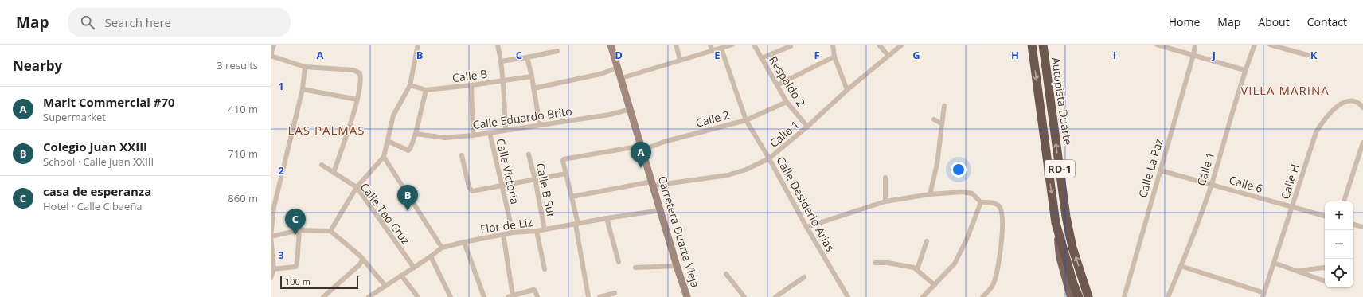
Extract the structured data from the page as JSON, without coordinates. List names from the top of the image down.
{
  "streets": {
    "highway": ["Autopista Duarte", "RD-1"],
    "main road": ["Carretera Duarte Vieja"],
    "street": [
      "Calle B",
      "Respaldo 2",
      "Calle Eduardo Brito",
      "Calle 2",
      "Calle 1",
      "Calle La Paz",
      "Calle Victoria",
      "Calle H",
      "Calle 6",
      "Calle B Sur",
      "Calle Desiderio Arias",
      "Calle Teo Cruz",
      "Flor de Liz"
    ]
  },
  "crossings": [
    ["Respaldo 2", "Calle 2"],
    ["Respaldo 2", "Calle 1"],
    ["Calle Eduardo Brito", "Calle Victoria"],
    ["Calle Eduardo Brito", "Carretera Duarte Vieja"],
    ["Calle 2", "Calle Desiderio Arias"],
    ["Calle 2", "Carretera Duarte Vieja"],
    ["Calle 1", "Calle 6"],
    ["Calle 1", "Calle Desiderio Arias"],
    ["Calle 1", "Carretera Duarte Vieja"],
    ["Calle La Paz", "Calle 6"],
    ["Calle Victoria", "Flor de Liz"],
    ["Calle H", "Calle 6"],
    ["Calle B Sur", "Flor de Liz"],
    ["Calle Teo Cruz", "Flor de Liz"],
    ["Flor de Liz", "Carretera Duarte Vieja"]
  ],
  "districts": ["VILLA MARINA", "LAS PALMAS"],
  "scale_bar": "100 m",
  "page": {
    "header": "Map",
    "search": "Search here",
    "nav": [
      "Home",
      "Map",
      "About",
      "Contact"
    ],
    "heading": ["Nearby", "3 results"],
    "list": [
      {
        "mark": "A",
        "name": "Marit Commercial #70",
        "note": "Supermarket",
        "value": "410 m"
      },
      {
        "mark": "B",
        "name": "Colegio Juan XXIII",
        "note": "School · Calle Juan XXIII",
        "value": "710 m"
      },
      {
        "mark": "C",
        "name": "casa de esperanza",
        "note": "Hotel · Calle Cibaeña",
        "value": "860 m"
      }
    ],
    "pins": ["A", "B", "C"],
    "map_buttons": ["+", "−"],
    "scale": "100 m"
  },
  "grid": {
    "columns": [
      "A",
      "B",
      "C",
      "D",
      "E",
      "F",
      "G",
      "H",
      "I",
      "J",
      "K"
    ],
    "rows": ["1", "2", "3"]
  }
}
